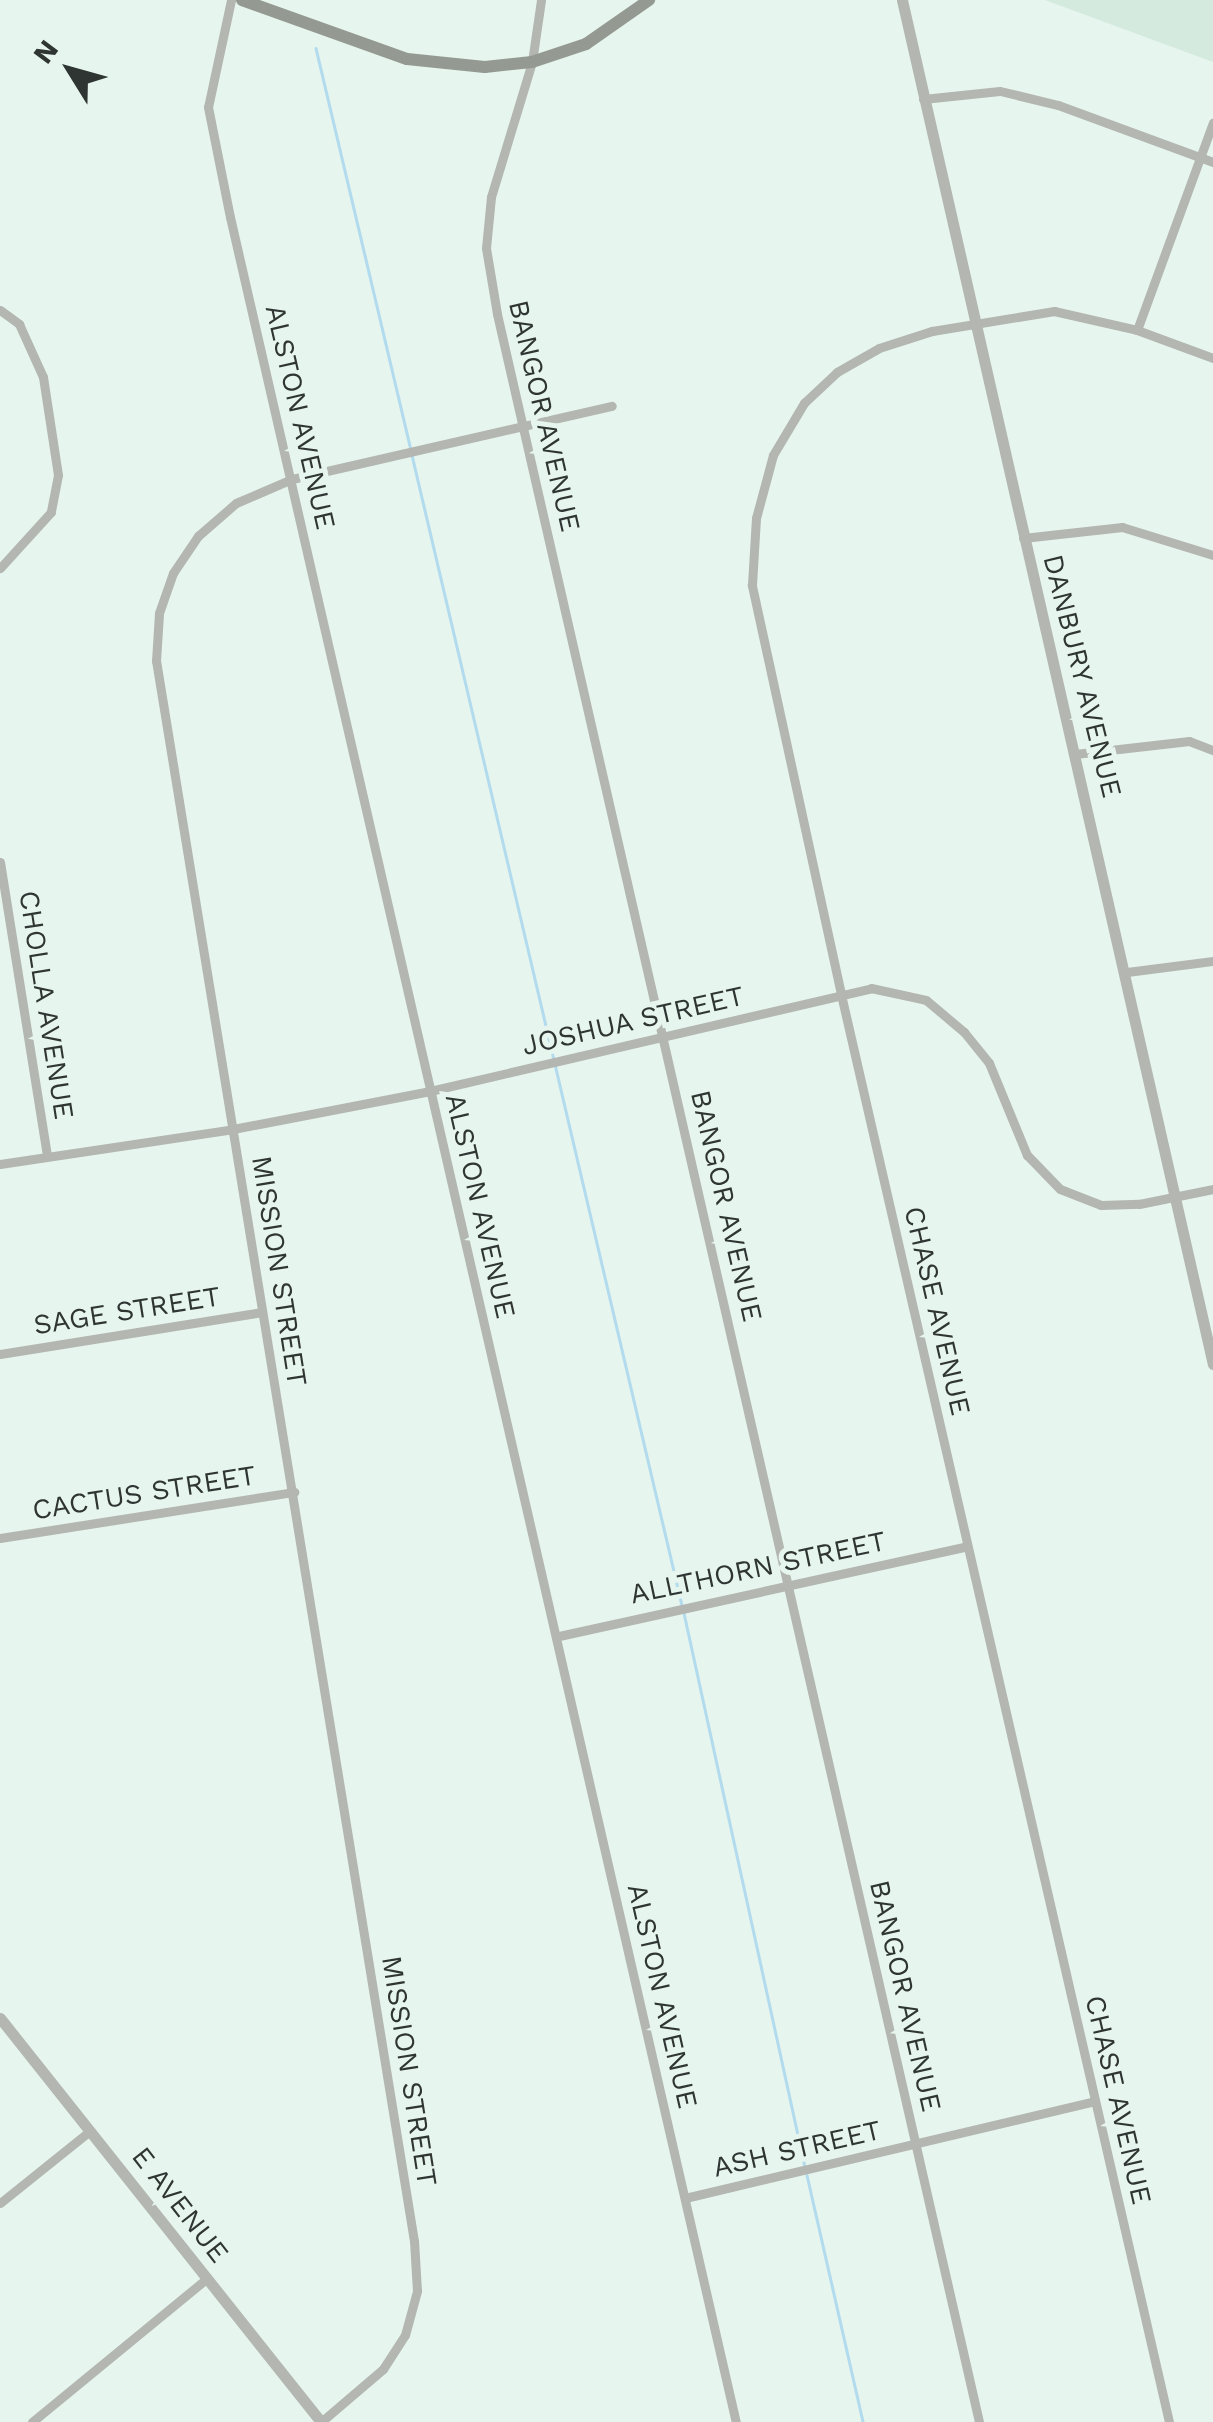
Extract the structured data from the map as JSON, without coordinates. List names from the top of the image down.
{
  "streets": {
    "street": [
      "BANGOR AVENUE",
      "ALSTON AVENUE",
      "DANBURY AVENUE",
      "CHOLLA AVENUE",
      "JOSHUA STREET",
      "MISSION STREET",
      "SAGE STREET",
      "CHASE AVENUE",
      "CACTUS STREET",
      "ALLTHORN STREET",
      "ASH STREET",
      "E AVENUE"
    ]
  },
  "crossings": [
    ["BANGOR AVENUE", "JOSHUA STREET"],
    ["BANGOR AVENUE", "MISSION STREET"],
    ["BANGOR AVENUE", "ALLTHORN STREET"],
    ["BANGOR AVENUE", "ASH STREET"],
    ["ALSTON AVENUE", "JOSHUA STREET"],
    ["ALSTON AVENUE", "MISSION STREET"],
    ["ALSTON AVENUE", "ALLTHORN STREET"],
    ["ALSTON AVENUE", "ASH STREET"],
    ["DANBURY AVENUE", "JOSHUA STREET"],
    ["DANBURY AVENUE", "CHASE AVENUE"],
    ["CHOLLA AVENUE", "JOSHUA STREET"],
    ["JOSHUA STREET", "MISSION STREET"],
    ["JOSHUA STREET", "CHASE AVENUE"],
    ["MISSION STREET", "SAGE STREET"],
    ["MISSION STREET", "CACTUS STREET"],
    ["MISSION STREET", "E AVENUE"],
    ["CHASE AVENUE", "ALLTHORN STREET"],
    ["CHASE AVENUE", "ASH STREET"]
  ],
  "north": "top left"
}
